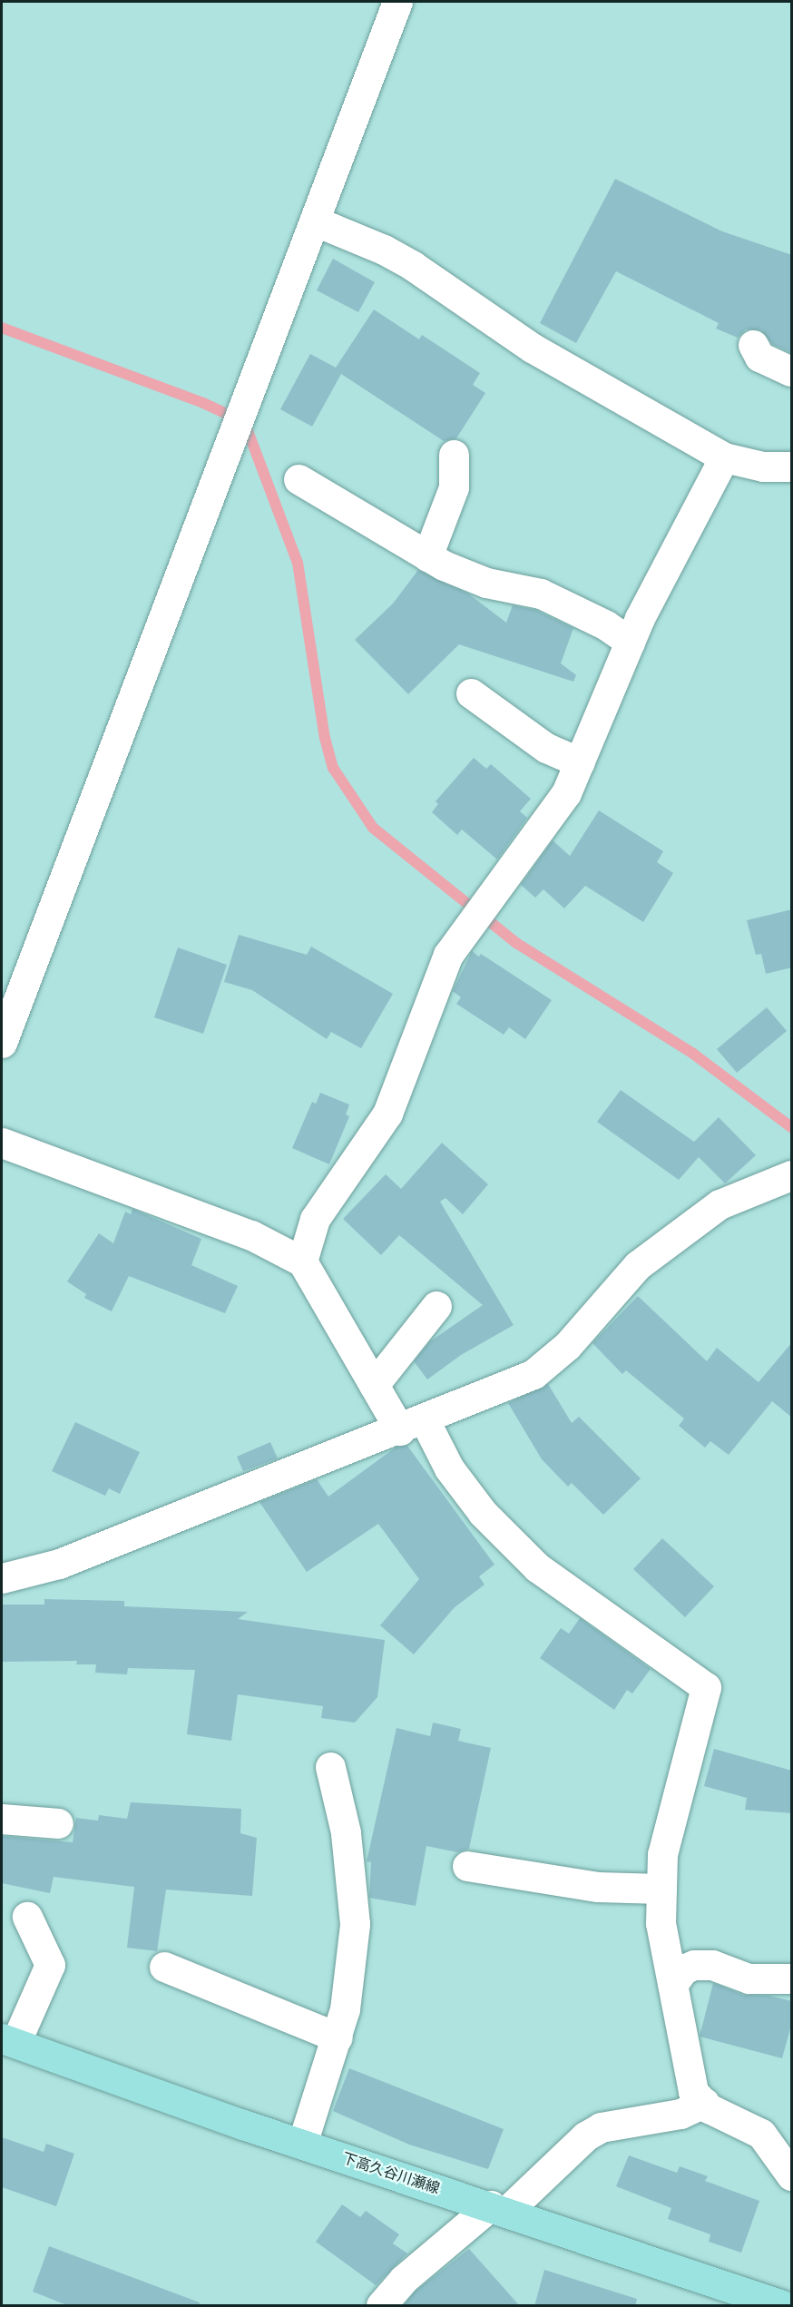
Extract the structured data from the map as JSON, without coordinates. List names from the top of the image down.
{
  "streets": {
    "main road": ["下高久谷川瀬線"]
  }
}
